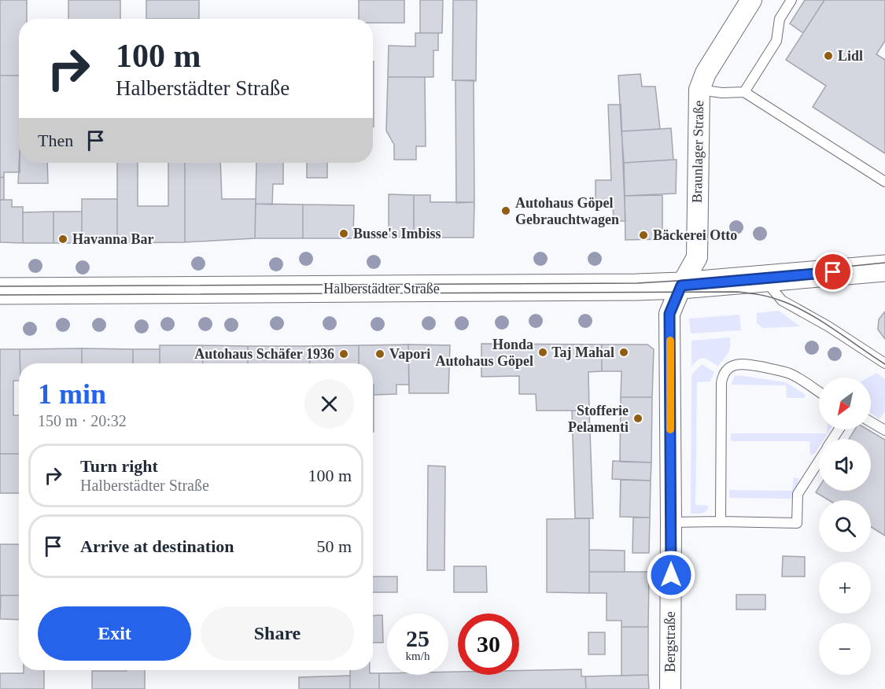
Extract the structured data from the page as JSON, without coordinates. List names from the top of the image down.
{
  "streets": {
    "street": ["Braunlager Straße", "Halberstädter Straße", "Bergstraße"]
  },
  "crossings": [
    ["Braunlager Straße", "Halberstädter Straße"],
    ["Braunlager Straße", "Bergstraße"],
    ["Halberstädter Straße", "Bergstraße"]
  ],
  "places": [
    "Lidl",
    "Autohaus Göpel Gebrauchtwagen",
    "Busse's Imbiss",
    "Bäckerei Otto",
    "Havanna Bar",
    "Honda Autohaus Göpel",
    "Taj Mahal",
    "Autohaus Schäfer 1936",
    "Vapori",
    "Stofferie Pelamenti"
  ],
  "north": "bottom left",
  "page": {
    "turn": ["100 m", "Halberstädter Straße"],
    "then": "Then",
    "heading": ["1 min", "150 m · 20:32"],
    "map_buttons": ["+", "−"],
    "list": [
      {
        "name": "Turn right",
        "note": "Halberstädter Straße",
        "value": "100 m"
      },
      {
        "name": "Arrive at destination",
        "value": "50 m"
      }
    ],
    "buttons": ["Exit", "Share"],
    "speed": "25 km/h",
    "limit": "30"
  }
}
